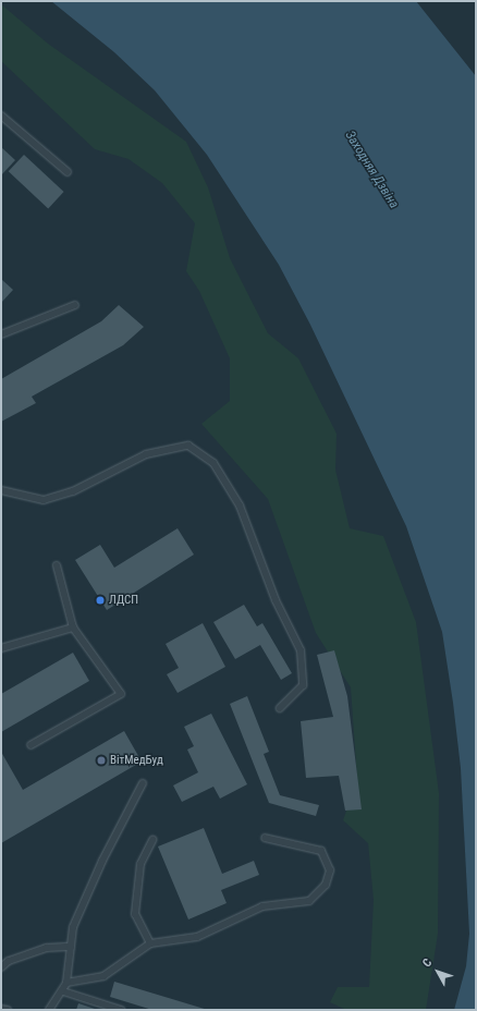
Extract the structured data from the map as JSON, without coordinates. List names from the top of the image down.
{
  "water": ["Заходняя Дзвіна"],
  "places": ["ЛДСП", "ВітМедБуд"],
  "north": "top left"
}
